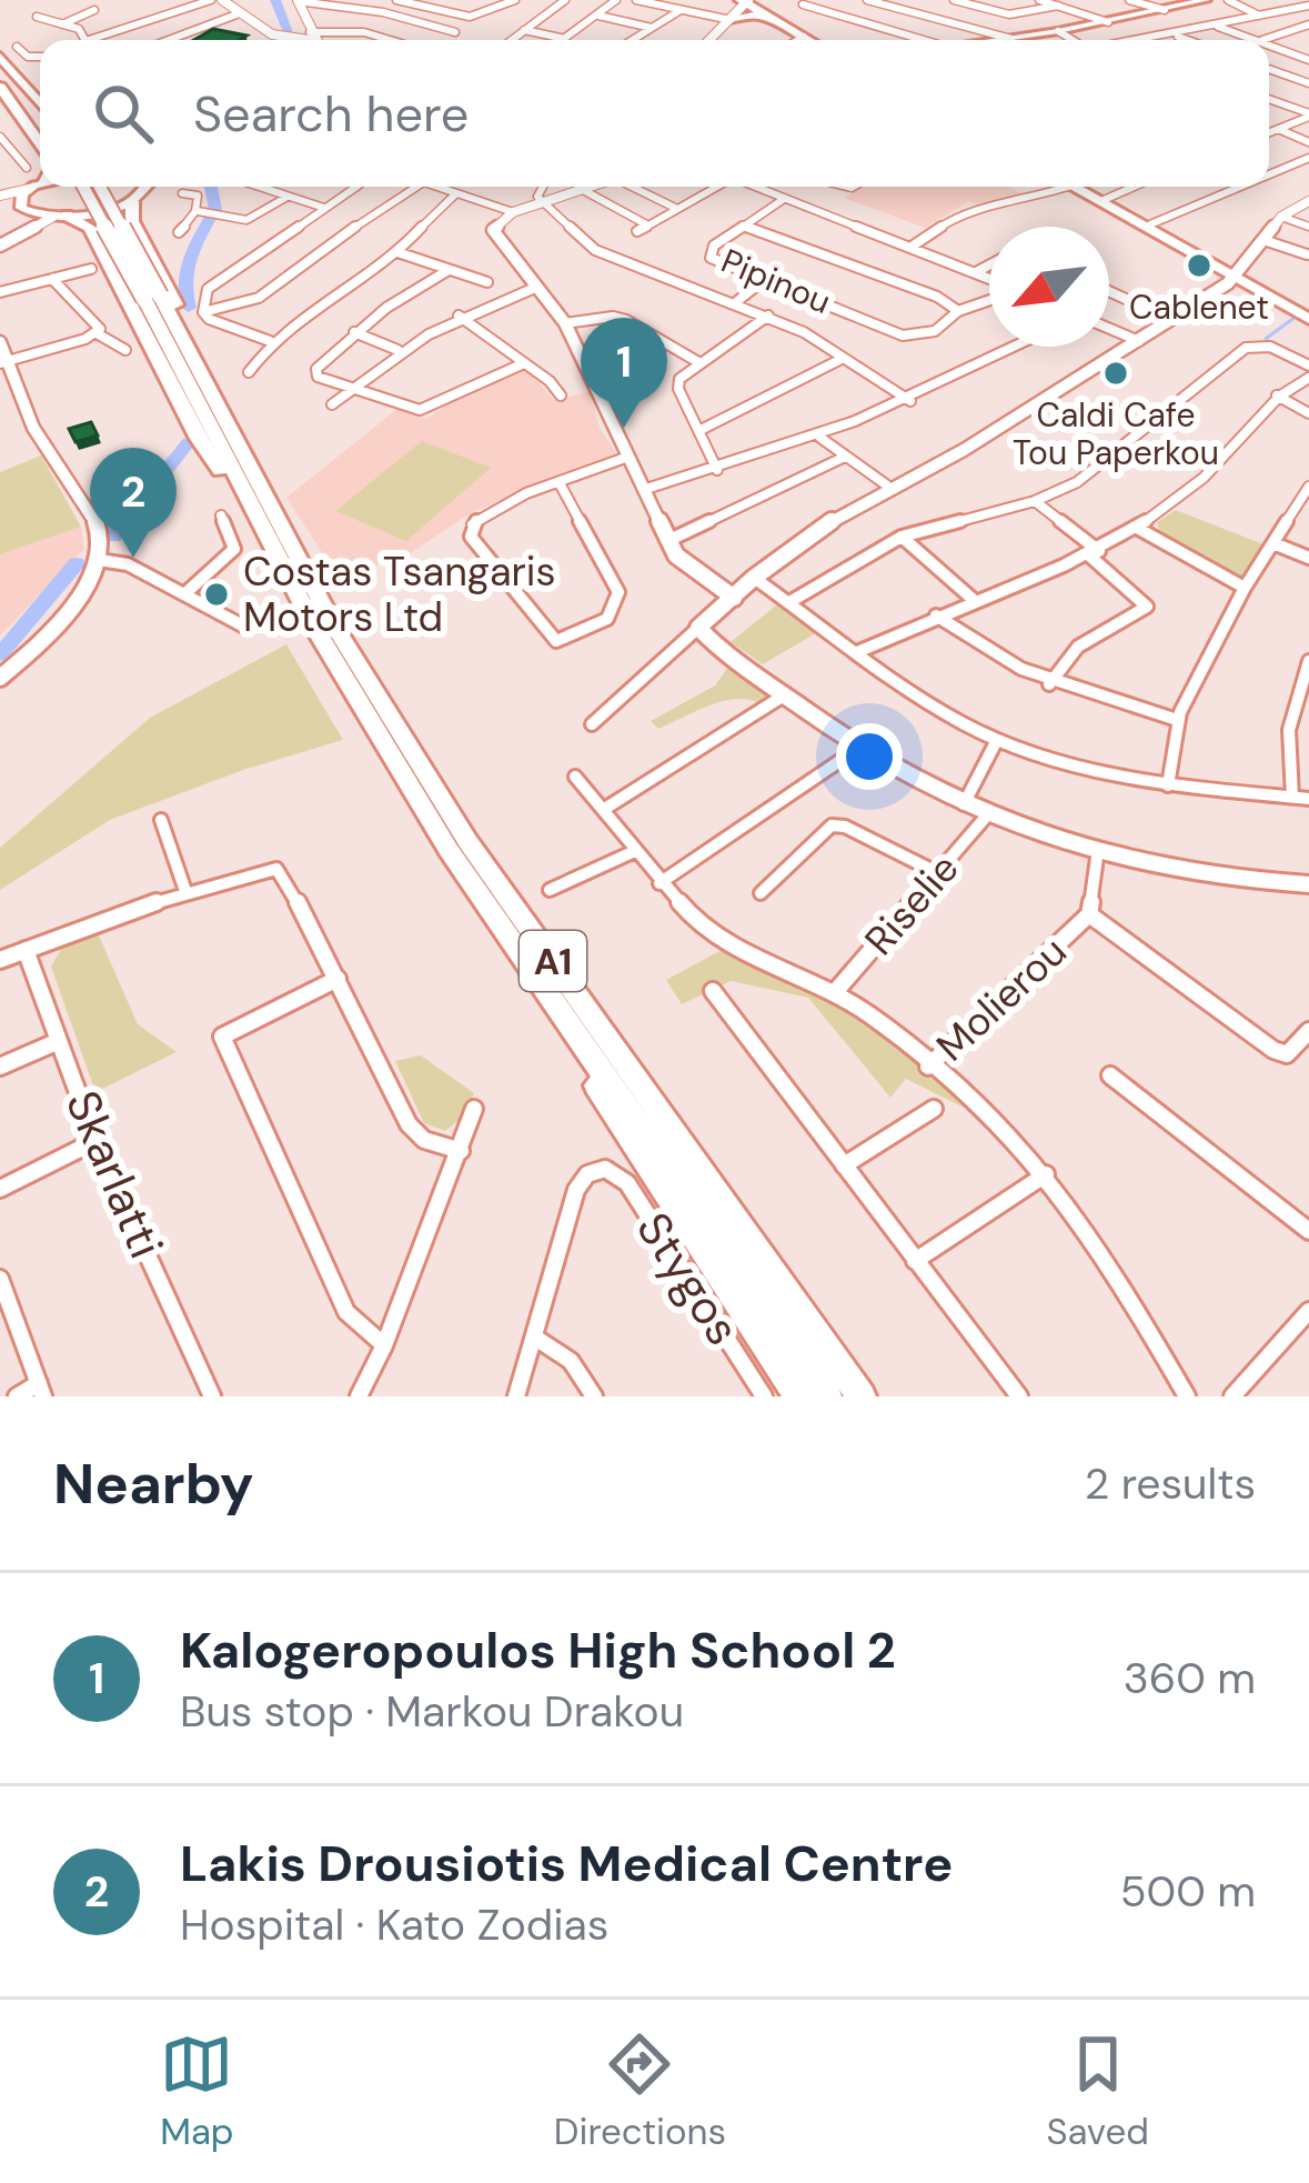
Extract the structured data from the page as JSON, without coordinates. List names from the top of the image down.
{
  "streets": {
    "main road": ["A1"],
    "street": [
      "Pipinou",
      "Riselie",
      "Molierou",
      "Skarlatti",
      "Stygos"
    ]
  },
  "places": ["Cablenet", "Caldi Cafe Tou Paperkou", "Costas Tsangaris Motors Ltd"],
  "north": "bottom left",
  "page": {
    "search": "Search here",
    "pins": ["1", "2"],
    "heading": ["Nearby", "2 results"],
    "list": [
      {
        "mark": "1",
        "name": "Kalogeropoulos High School 2",
        "note": "Bus stop · Markou Drakou",
        "value": "360 m"
      },
      {
        "mark": "2",
        "name": "Lakis Drousiotis Medical Centre",
        "note": "Hospital · Kato Zodias",
        "value": "500 m"
      }
    ],
    "nav": ["Map", "Directions", "Saved"]
  }
}
